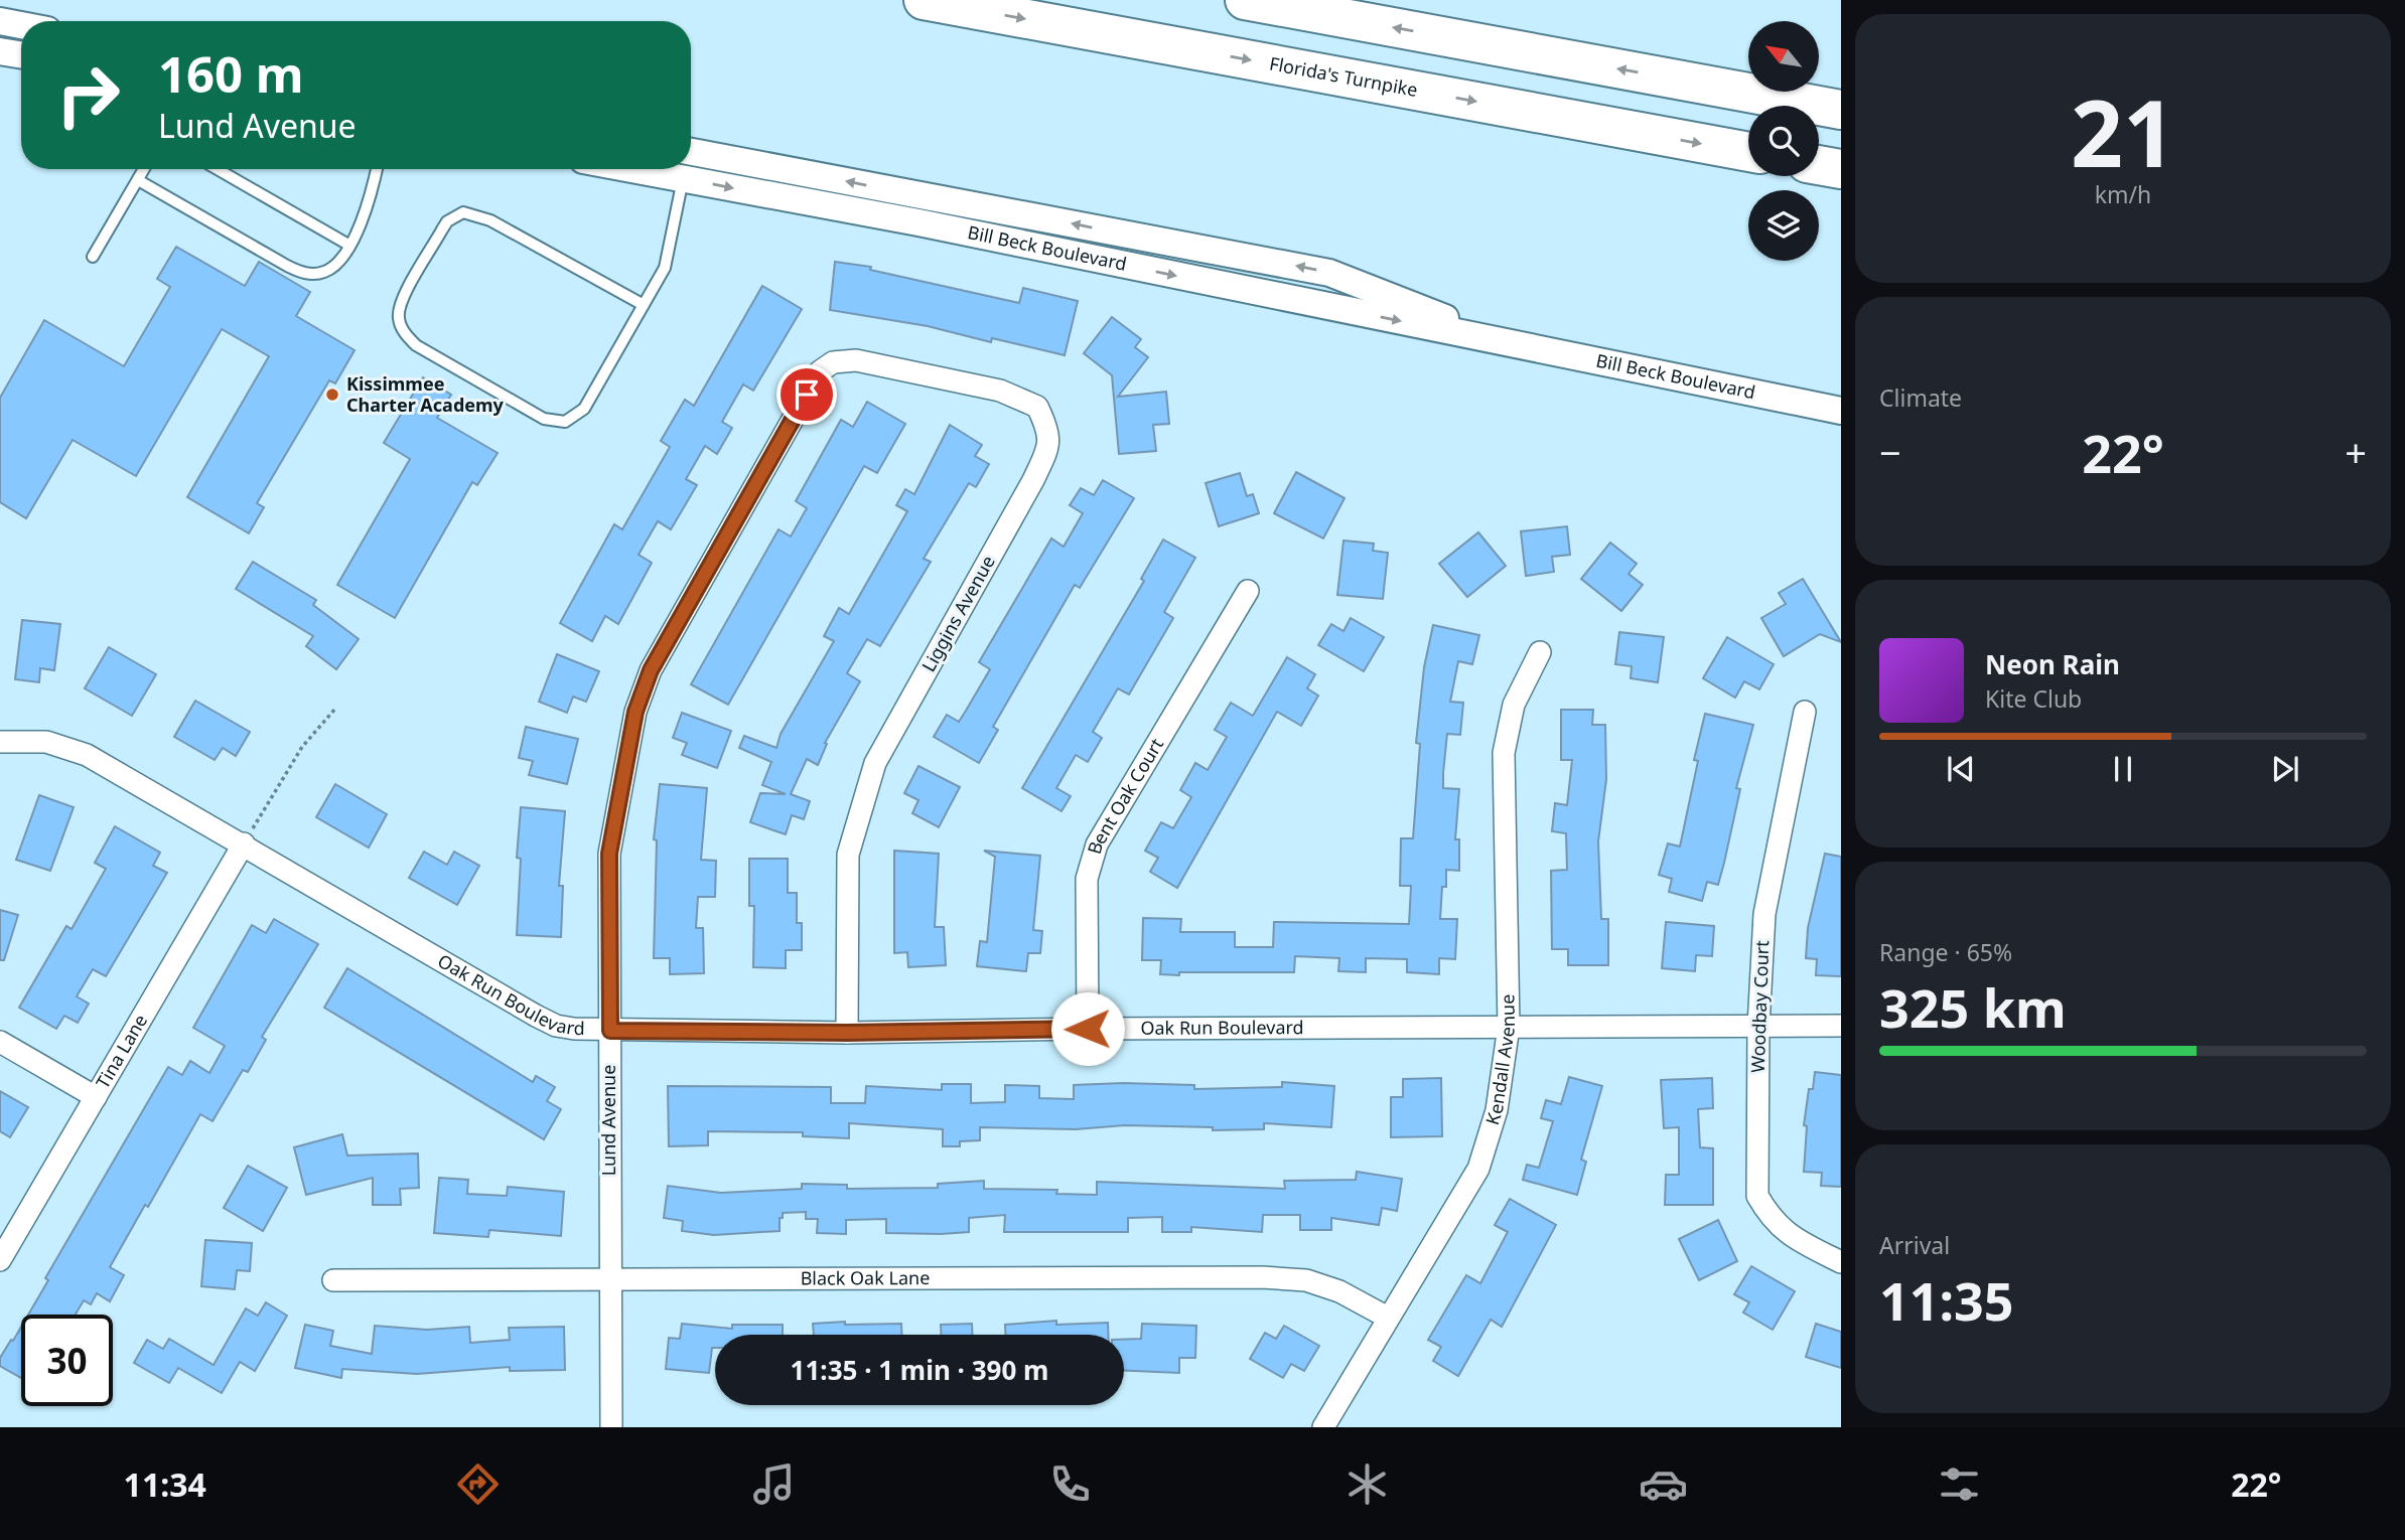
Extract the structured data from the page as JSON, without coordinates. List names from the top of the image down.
{
  "streets": {
    "highway": ["Florida's Turnpike"],
    "street": [
      "Bill Beck Boulevard",
      "Liggins Avenue",
      "Bent Oak Court",
      "Oak Run Boulevard",
      "Woodbay Court",
      "Tina Lane",
      "Kendall Avenue",
      "Lund Avenue",
      "Black Oak Lane"
    ]
  },
  "crossings": [
    ["Liggins Avenue", "Oak Run Boulevard"],
    ["Liggins Avenue", "Lund Avenue"],
    ["Bent Oak Court", "Oak Run Boulevard"],
    ["Oak Run Boulevard", "Woodbay Court"],
    ["Oak Run Boulevard", "Tina Lane"],
    ["Oak Run Boulevard", "Kendall Avenue"],
    ["Oak Run Boulevard", "Lund Avenue"],
    ["Kendall Avenue", "Black Oak Lane"],
    ["Lund Avenue", "Black Oak Lane"]
  ],
  "places": ["Kissimmee Charter Academy"],
  "north": "top left",
  "page": {
    "tile": [
      ["21", "km/h"],
      "Climate",
      ["Range · 65%", "325 km"],
      ["Arrival", "11:35"]
    ],
    "turn": ["160 m", "Lund Avenue"],
    "heat": ["−", "22°", "+"],
    "song": ["Neon Rain", "Kite Club"],
    "limit": "30",
    "trip": "11:35 · 1 min · 390 m",
    "tabs": ["11:34", "22°"]
  }
}
